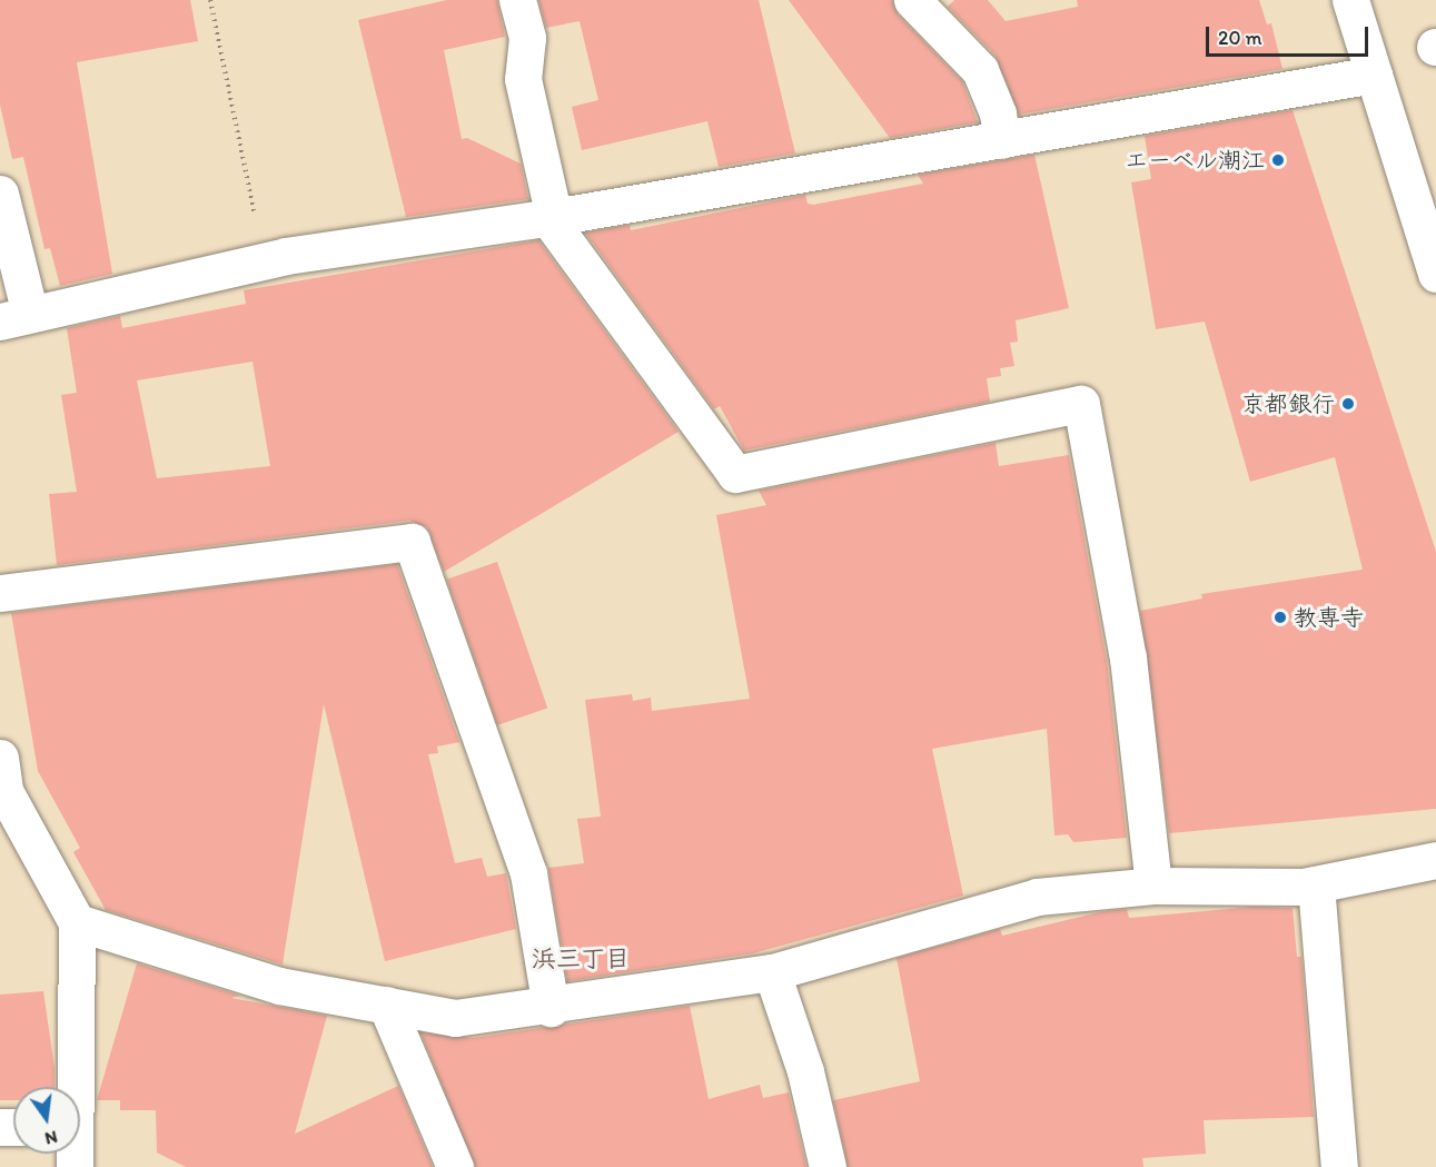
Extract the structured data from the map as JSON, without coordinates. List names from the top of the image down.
{
  "districts": ["浜三丁目"],
  "places": ["エーベル潮江", "京都銀行", "教専寺"],
  "scale_bar": "20 m",
  "north": "bottom"
}
